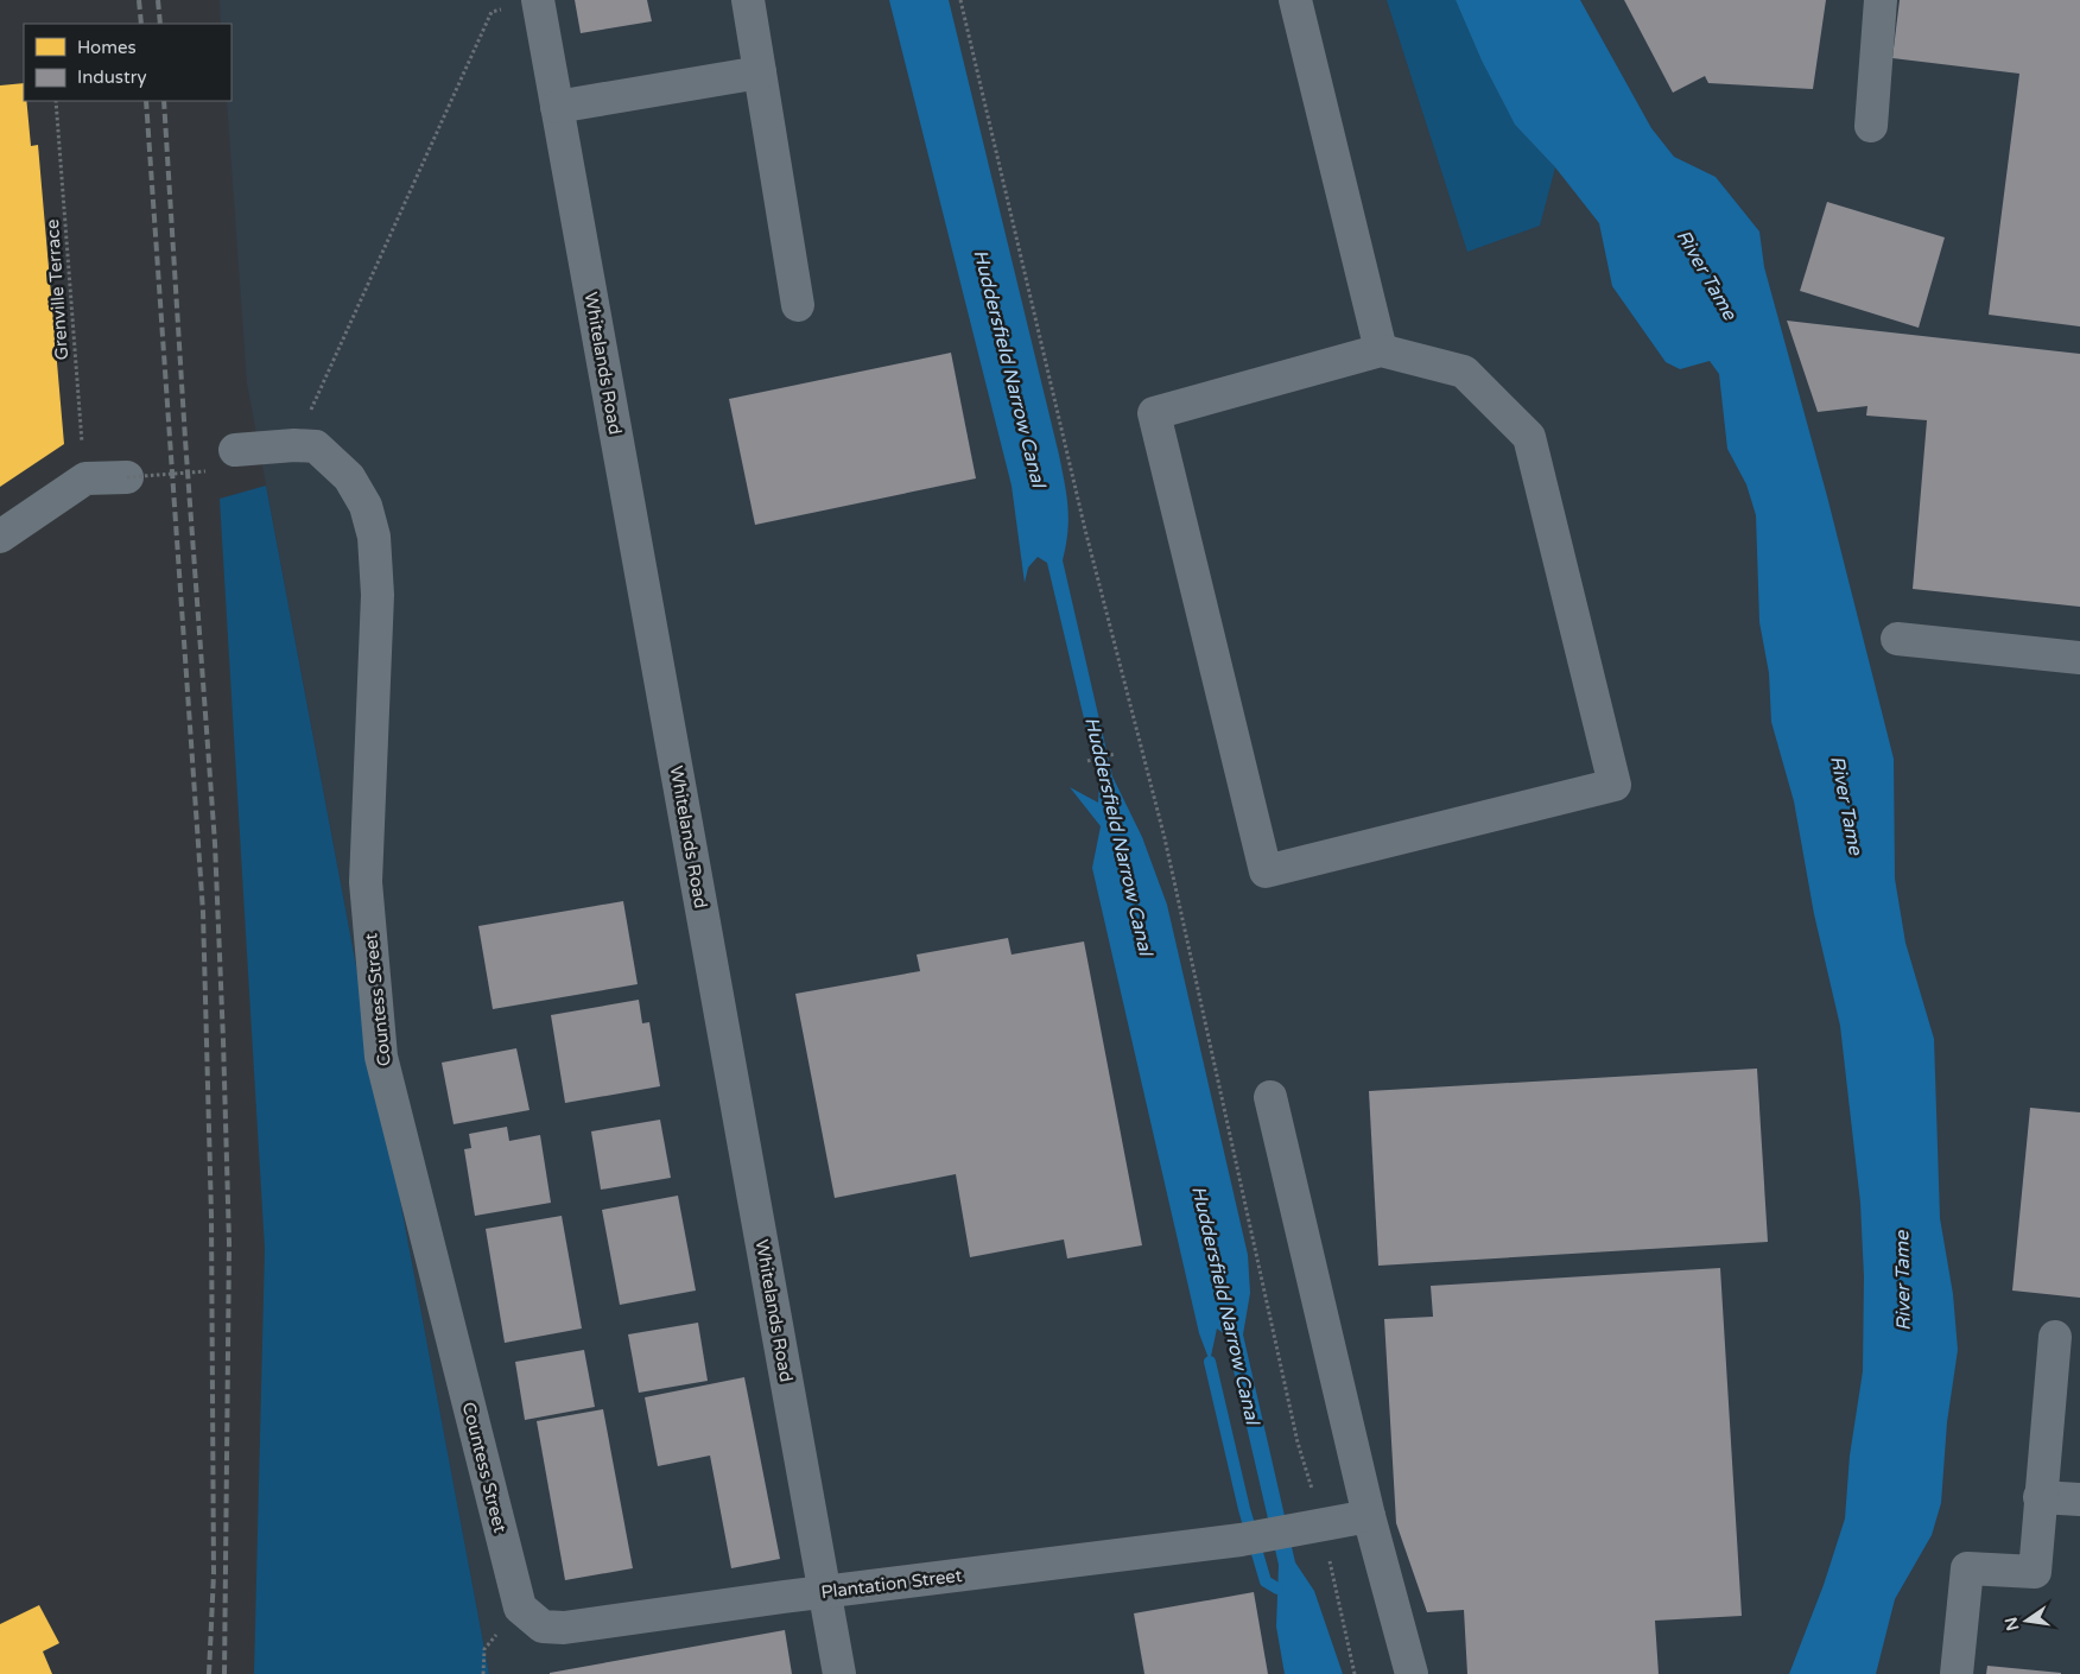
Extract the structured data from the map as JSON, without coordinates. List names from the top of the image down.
{
  "streets": {
    "street": ["Whitelands Road", "Countess Street", "Plantation Street"],
    "path": ["Grenville Terrace"]
  },
  "crossings": [
    ["Whitelands Road", "Plantation Street"],
    ["Countess Street", "Plantation Street"]
  ],
  "water": ["River Tame", "Huddersfield Narrow Canal"],
  "legend": ["Homes", "Industry"],
  "north": "left"
}
